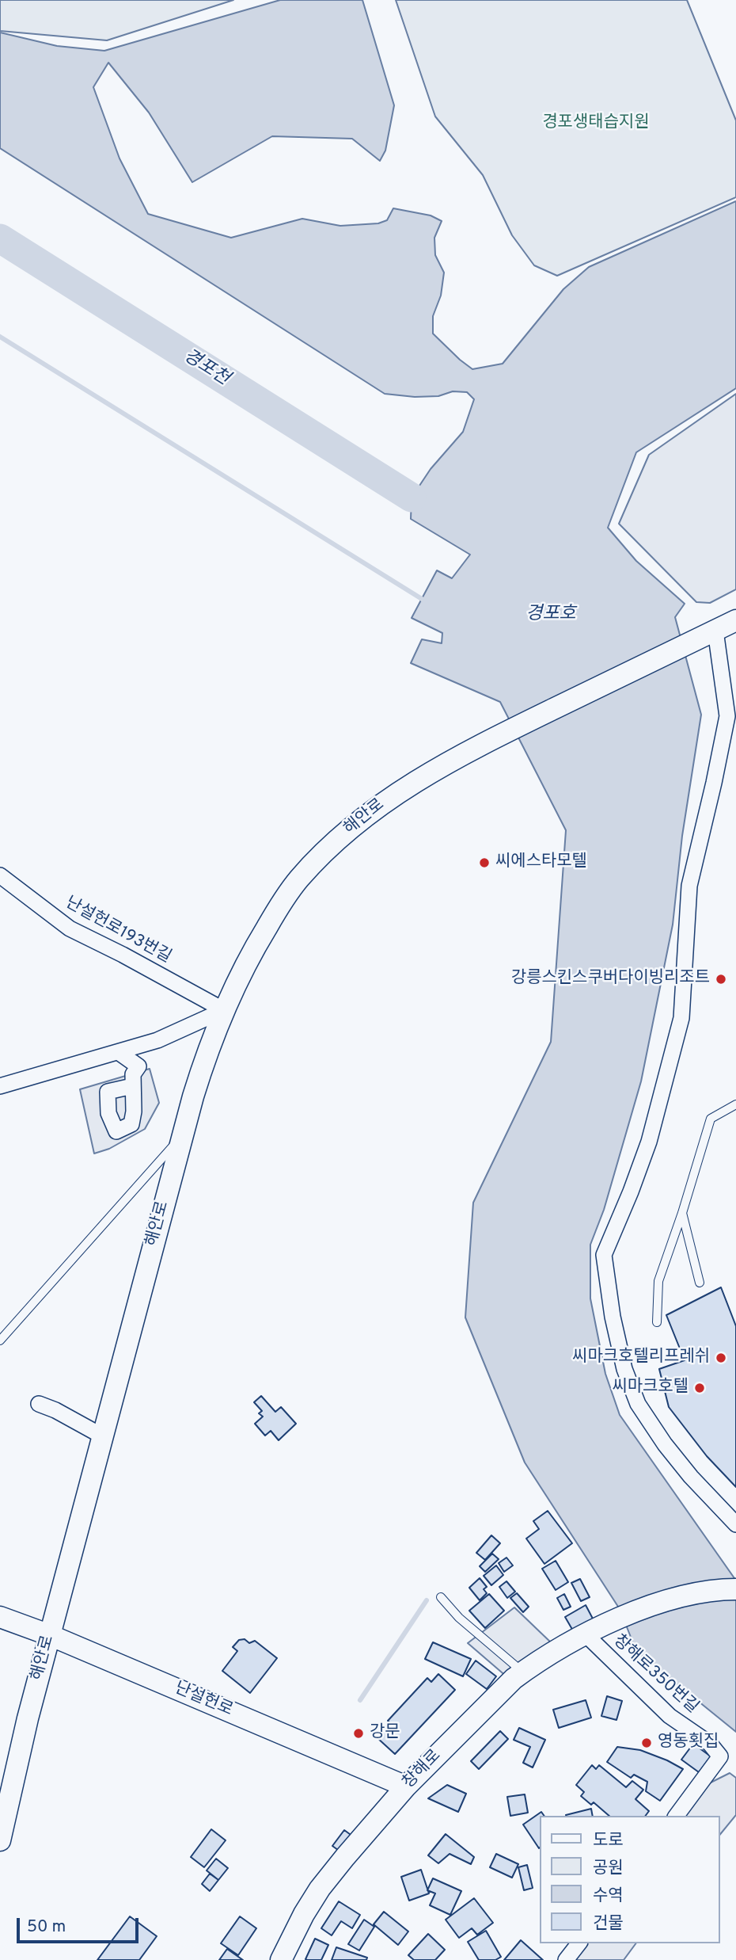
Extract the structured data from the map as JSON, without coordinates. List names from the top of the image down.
{
  "streets": {
    "street": [
      "해안로",
      "난설헌로193번길",
      "창해로350번길",
      "난설헌로",
      "창해로"
    ]
  },
  "crossings": [
    ["해안로", "난설헌로193번길"],
    ["해안로", "난설헌로"],
    ["창해로350번길", "창해로"],
    ["난설헌로", "창해로"]
  ],
  "water": ["경포천", "경포호"],
  "parks": ["경포생태습지원"],
  "places": [
    "씨에스타모텔",
    "강릉스킨스쿠버다이빙리조트",
    "씨마크호텔리프레쉬",
    "씨마크호텔",
    "강문",
    "영동횟집"
  ],
  "legend": [
    "도로",
    "공원",
    "수역",
    "건물"
  ],
  "scale_bar": "50 m"
}
